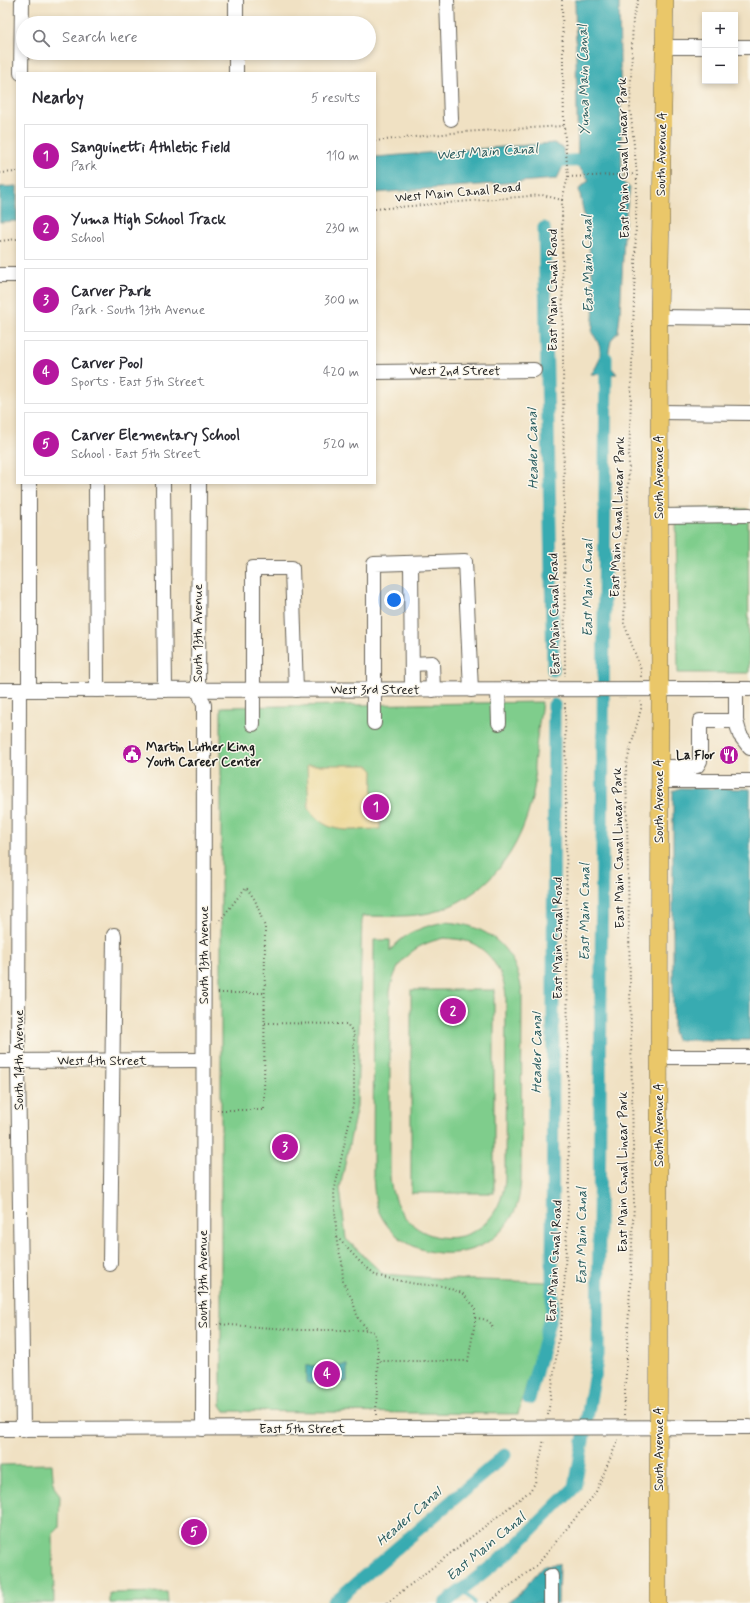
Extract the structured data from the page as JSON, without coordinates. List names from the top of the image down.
{
  "streets": {
    "main road": ["South Avenue A"],
    "street": [
      "West 2nd Street",
      "South 13th Avenue",
      "West 3rd Street",
      "South 14th Avenue",
      "West 4th Street",
      "East 5th Street"
    ],
    "path": ["East Main Canal Linear Park", "West Main Canal Road", "East Main Canal Road"]
  },
  "crossings": [
    ["South Avenue A", "West 3rd Street"],
    ["South Avenue A", "East 5th Street"],
    ["East Main Canal Linear Park", "West 3rd Street"],
    ["East Main Canal Linear Park", "East 5th Street"],
    ["West Main Canal Road", "East Main Canal Road"],
    ["East Main Canal Road", "West 3rd Street"],
    ["East Main Canal Road", "East 5th Street"],
    ["South 13th Avenue", "West 3rd Street"],
    ["South 13th Avenue", "West 4th Street"],
    ["South 13th Avenue", "East 5th Street"],
    ["West 3rd Street", "South 14th Avenue"],
    ["South 14th Avenue", "West 4th Street"],
    ["South 14th Avenue", "East 5th Street"]
  ],
  "water": [
    "Yuma Main Canal",
    "West Main Canal",
    "East Main Canal",
    "Header Canal"
  ],
  "places": {
    "public building": ["Martin Luther King Youth Career Center"],
    "restaurant": ["La Flor"]
  },
  "page": {
    "map_buttons": ["+", "−"],
    "search": "Search here",
    "heading": ["Nearby", "5 results"],
    "list": [
      {
        "mark": "1",
        "name": "Sanguinetti Athletic Field",
        "note": "Park",
        "value": "110 m"
      },
      {
        "mark": "2",
        "name": "Yuma High School Track",
        "note": "School",
        "value": "230 m"
      },
      {
        "mark": "3",
        "name": "Carver Park",
        "note": "Park · South 13th Avenue",
        "value": "300 m"
      },
      {
        "mark": "4",
        "name": "Carver Pool",
        "note": "Sports · East 5th Street",
        "value": "420 m"
      },
      {
        "mark": "5",
        "name": "Carver Elementary School",
        "note": "School · East 5th Street",
        "value": "520 m"
      }
    ],
    "pins": [
      "1",
      "2",
      "3",
      "4",
      "5"
    ]
  }
}
